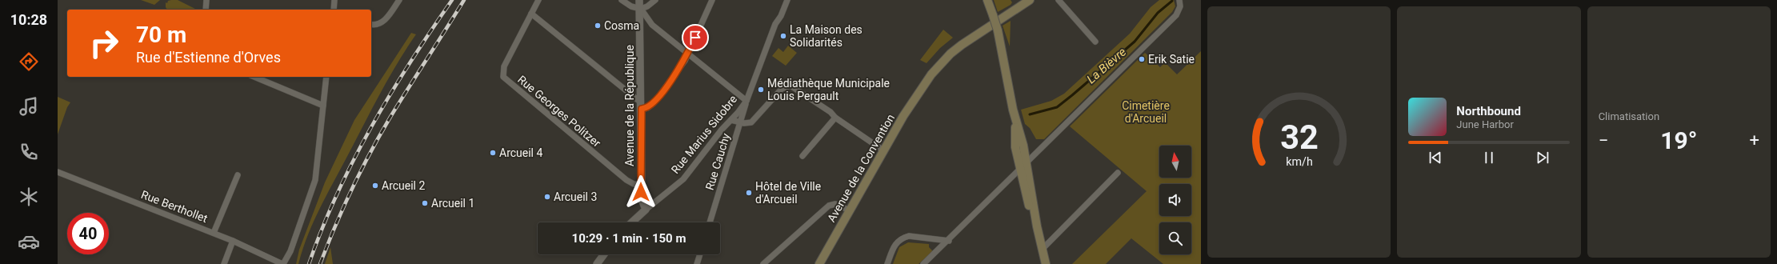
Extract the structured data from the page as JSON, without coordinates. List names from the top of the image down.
{
  "streets": {
    "main road": ["Avenue de la Convention"],
    "street": [
      "Avenue de la République",
      "Rue Georges Politzer",
      "Rue Marius Sidobre",
      "Rue Cauchy",
      "Rue Berthollet"
    ]
  },
  "crossings": [
    ["Avenue de la République", "Rue Georges Politzer"],
    ["Avenue de la République", "Rue Marius Sidobre"],
    ["Rue Marius Sidobre", "Rue Cauchy"]
  ],
  "water": ["La Bièvre"],
  "parks": ["Cimetière d'Arcueil"],
  "places": [
    "Cosma",
    "La Maison des Solidarités",
    "Erik Satie",
    "Médiathèque Municipale Louis Pergault",
    "Arcueil 4",
    "Arcueil 2",
    "Hôtel de Ville d'Arcueil",
    "Arcueil 3",
    "Arcueil 1"
  ],
  "north": "top",
  "page": {
    "tabs": "10:28",
    "tile": "Climatisation",
    "turn": ["70 m", "Rue d'Estienne d'Orves"],
    "song": ["Northbound", "June Harbor"],
    "heat": ["−", "19°", "+"],
    "limit": "40",
    "trip": "10:29 · 1 min · 150 m",
    "gauge": ["32", "km/h"]
  }
}
